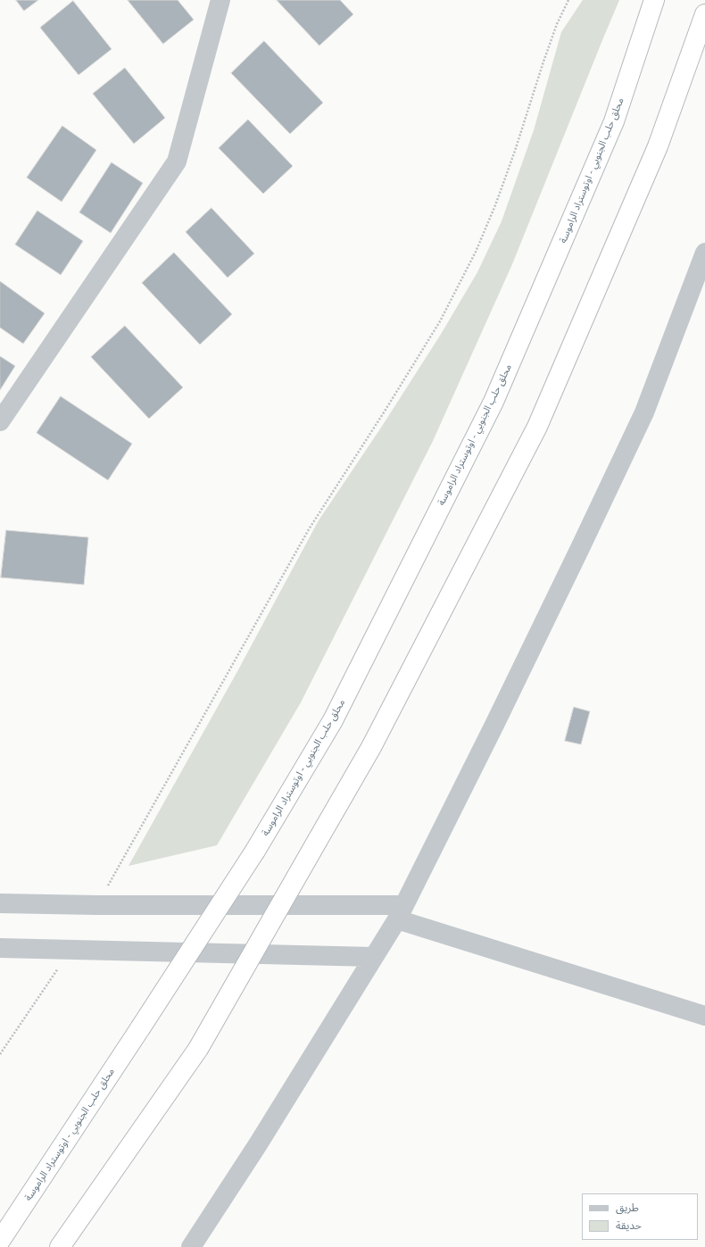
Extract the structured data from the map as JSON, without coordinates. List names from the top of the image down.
{
  "streets": {
    "highway": ["محلق حلب الجنوبي - اوتوستراد الراموسة"]
  },
  "legend": ["طريق", "حديقة"]
}
